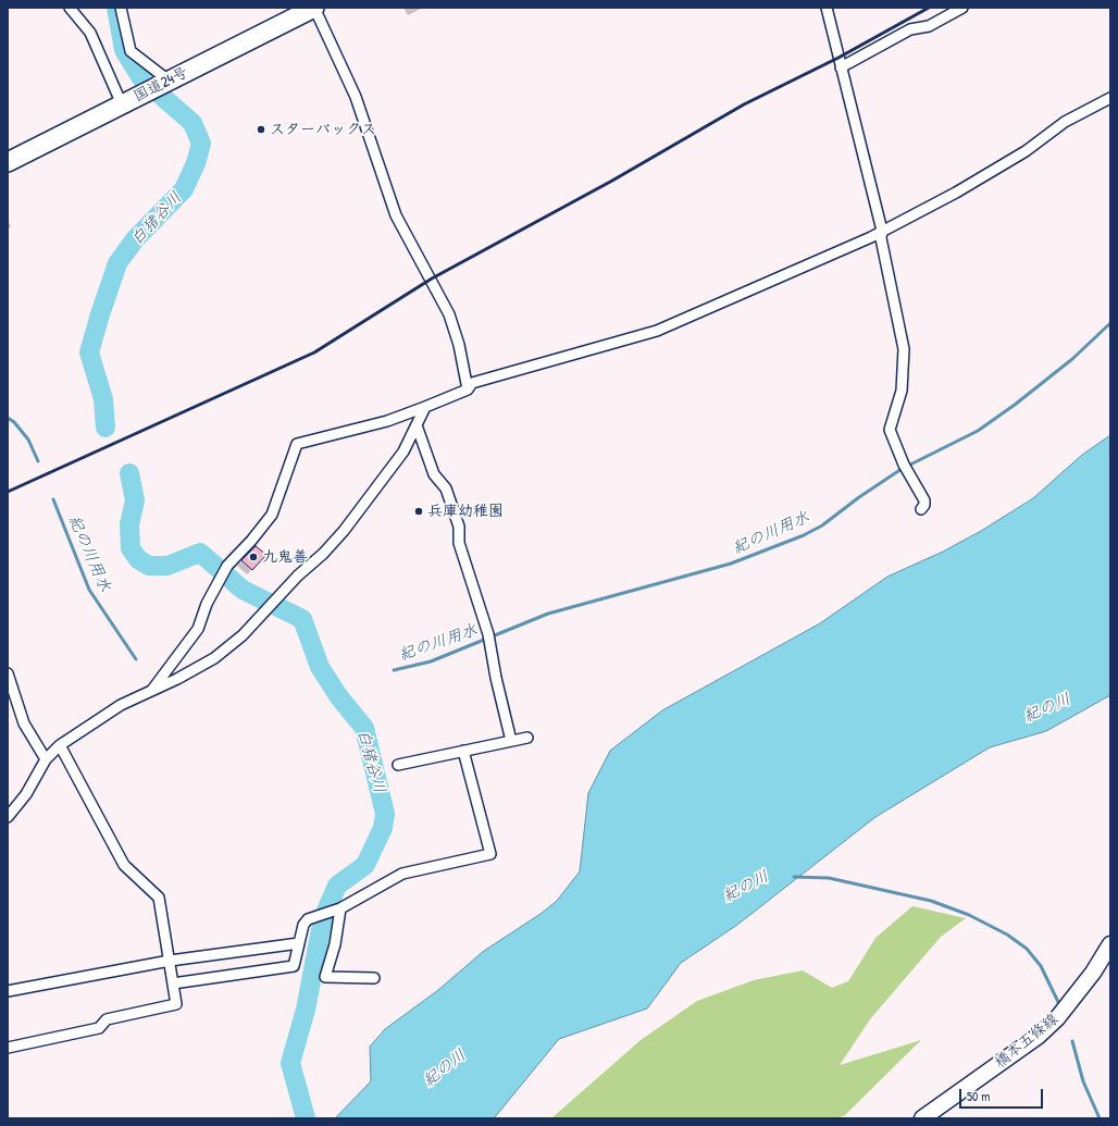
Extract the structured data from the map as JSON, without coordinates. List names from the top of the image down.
{
  "streets": {
    "highway": ["国道24号"],
    "main road": ["橋本五條線"]
  },
  "water": ["白猪谷川", "紀の川用水", "紀の川"],
  "places": ["スターバックス", "兵庫幼稚園", "九鬼善"],
  "scale_bar": "50 m"
}
